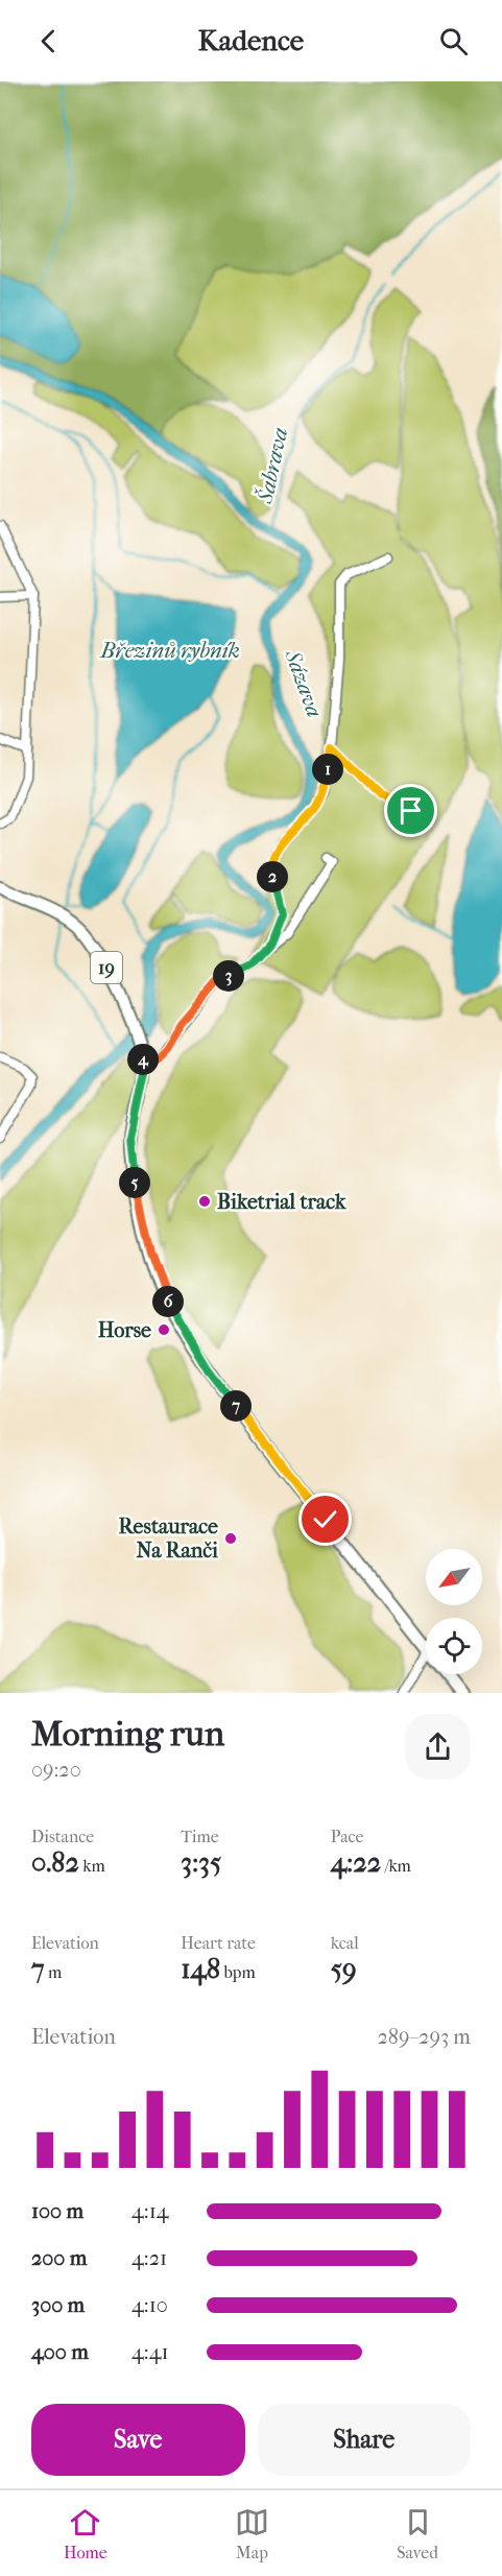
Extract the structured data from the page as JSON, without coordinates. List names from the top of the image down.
{
  "streets": {
    "main road": ["19"]
  },
  "water": ["Šabrava", "Březinů rybník", "Sázava"],
  "places": ["Biketrial track", "Horse", "Restaurace Na Ranči"],
  "north": "bottom left",
  "page": {
    "header": "Kadence",
    "pins": [
      "1",
      "2",
      "3",
      "4",
      "5",
      "6",
      "7"
    ],
    "heading": ["Morning run", "09:20"],
    "stats": [
      ["Distance", "0.82 km"],
      ["Time", "3:35"],
      ["Pace", "4:22 /km"],
      ["Elevation", "7 m"],
      ["Heart rate", "148 bpm"],
      ["kcal", "59"]
    ],
    "chart": ["Elevation", "289–293 m"],
    "list": [
      {
        "name": "100 m",
        "note": "4:14"
      },
      {
        "name": "200 m",
        "note": "4:21"
      },
      {
        "name": "300 m",
        "note": "4:10"
      },
      {
        "name": "400 m",
        "note": "4:41"
      }
    ],
    "buttons": ["Save", "Share"],
    "tabs": ["Home", "Map", "Saved"]
  }
}
